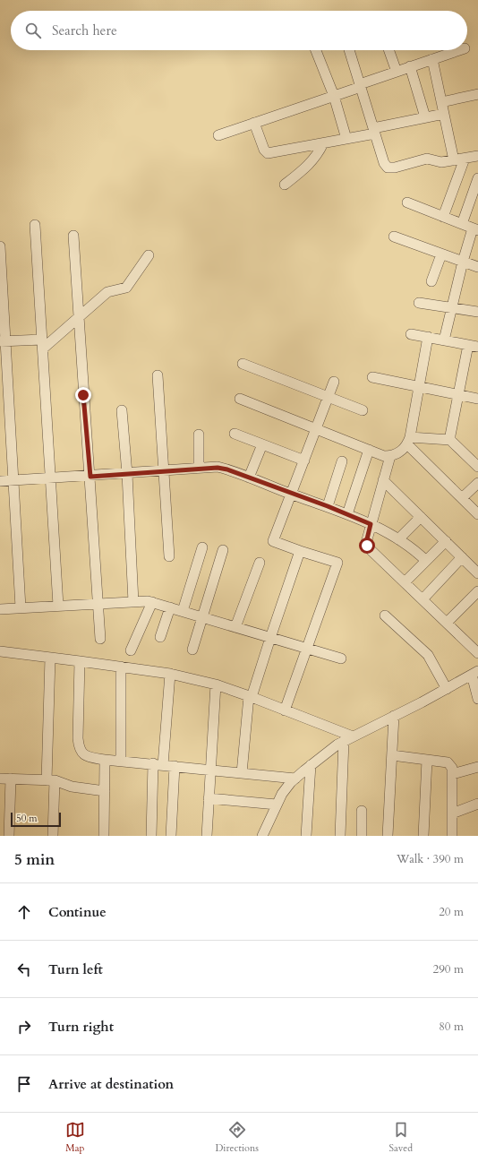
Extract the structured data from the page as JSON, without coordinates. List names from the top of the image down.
{
  "scale_bar": "50 m",
  "page": {
    "search": "Search here",
    "scale": "50 m",
    "heading": ["5 min", "Walk · 390 m"],
    "list": [
      ["Continue", "20 m"],
      ["Turn left", "290 m"],
      ["Turn right", "80 m"],
      "Arrive at destination"
    ],
    "nav": ["Map", "Directions", "Saved"]
  }
}
